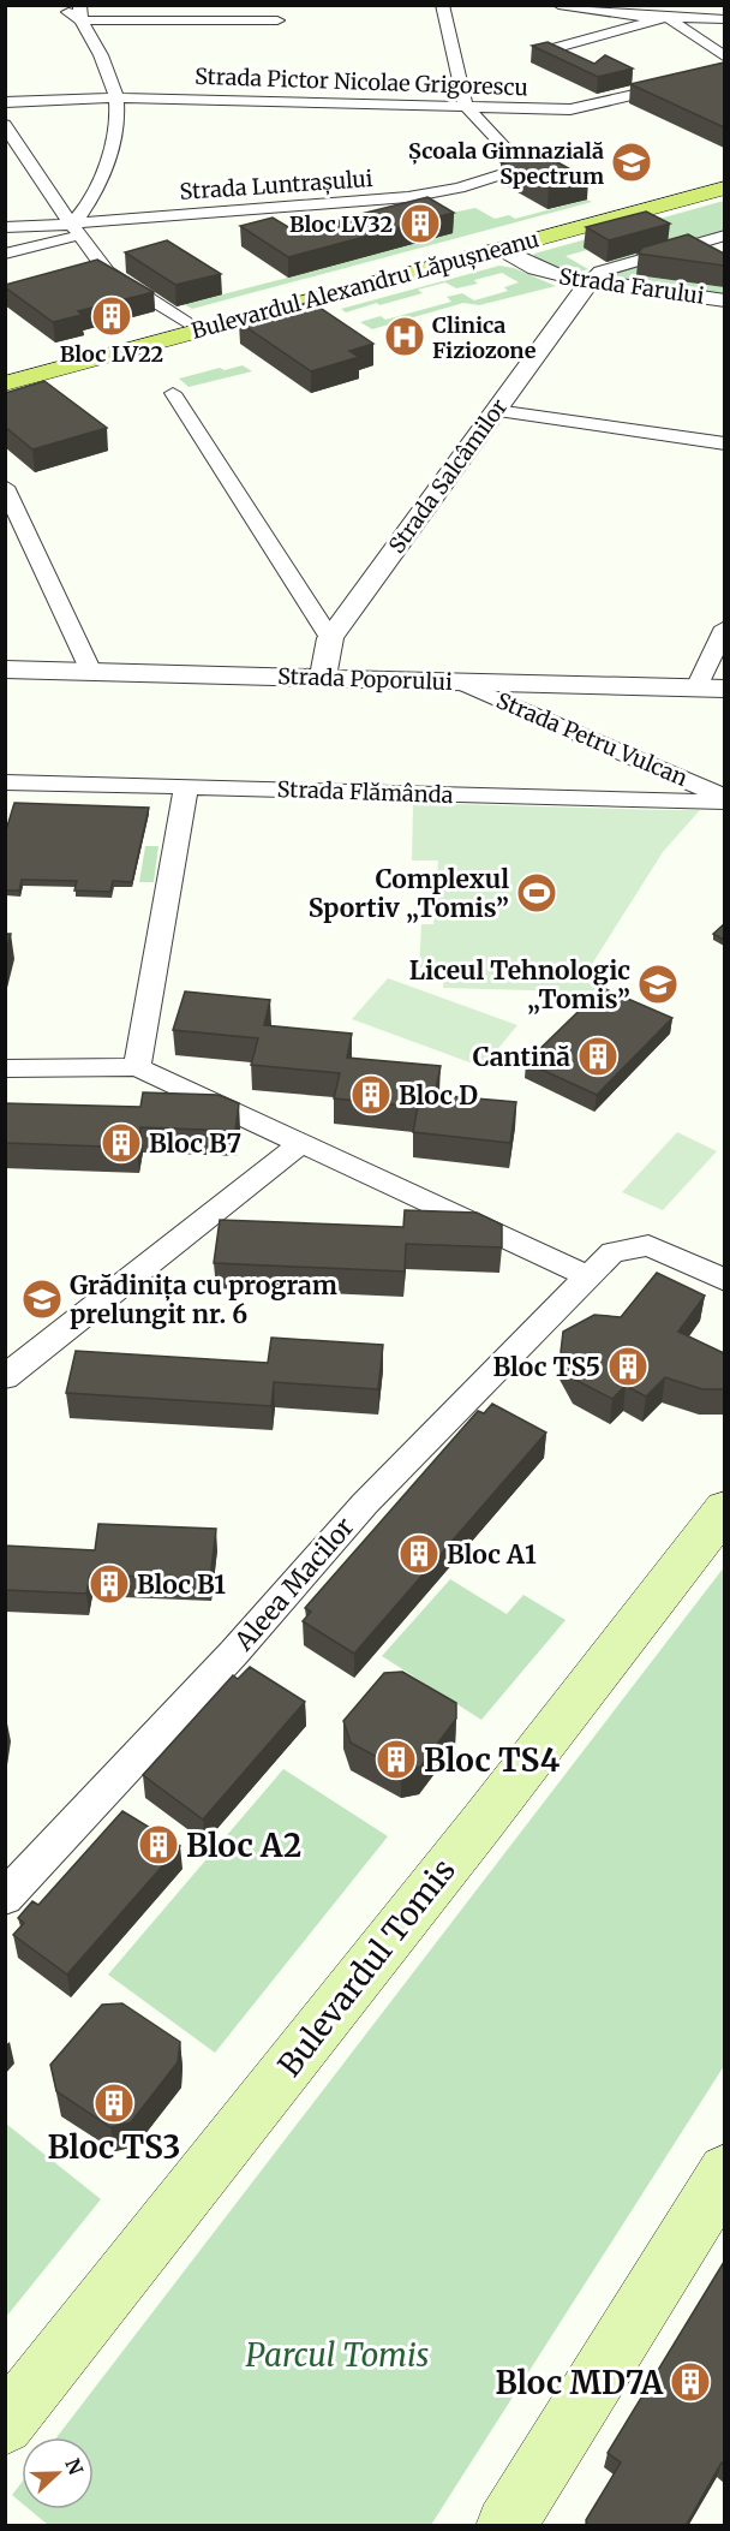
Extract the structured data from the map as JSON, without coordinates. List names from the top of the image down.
{
  "streets": {
    "main road": ["Bulevardul Alexandru Lăpușneanu", "Bulevardul Tomis"],
    "street": [
      "Strada Pictor Nicolae Grigorescu",
      "Strada Luntrașului",
      "Strada Farului",
      "Strada Salcâmilor",
      "Strada Poporului",
      "Strada Petru Vulcan",
      "Strada Flămânda",
      "Aleea Macilor"
    ]
  },
  "crossings": [
    ["Strada Pictor Nicolae Grigorescu", "Strada Luntrașului"],
    ["Bulevardul Alexandru Lăpușneanu", "Strada Farului"],
    ["Strada Farului", "Strada Salcâmilor"],
    ["Strada Salcâmilor", "Strada Poporului"],
    ["Strada Poporului", "Strada Petru Vulcan"],
    ["Strada Petru Vulcan", "Strada Flămânda"]
  ],
  "parks": ["Parcul Tomis"],
  "places": {
    "school or university": ["Școala Gimnazială Spectrum", "Liceul Tehnologic „Tomis”", "Grădinița cu program prelungit nr. 6"],
    "building": [
      "Bloc LV32",
      "Bloc LV22",
      "Cantină",
      "Bloc D",
      "Bloc B7",
      "Bloc TS5",
      "Bloc A1",
      "Bloc B1",
      "Bloc TS4",
      "Bloc A2",
      "Bloc TS3",
      "Bloc MD7A"
    ],
    "hospital": ["Clinica Fiziozone"],
    "sports": ["Complexul Sportiv „Tomis”"]
  },
  "north": "right"
}
